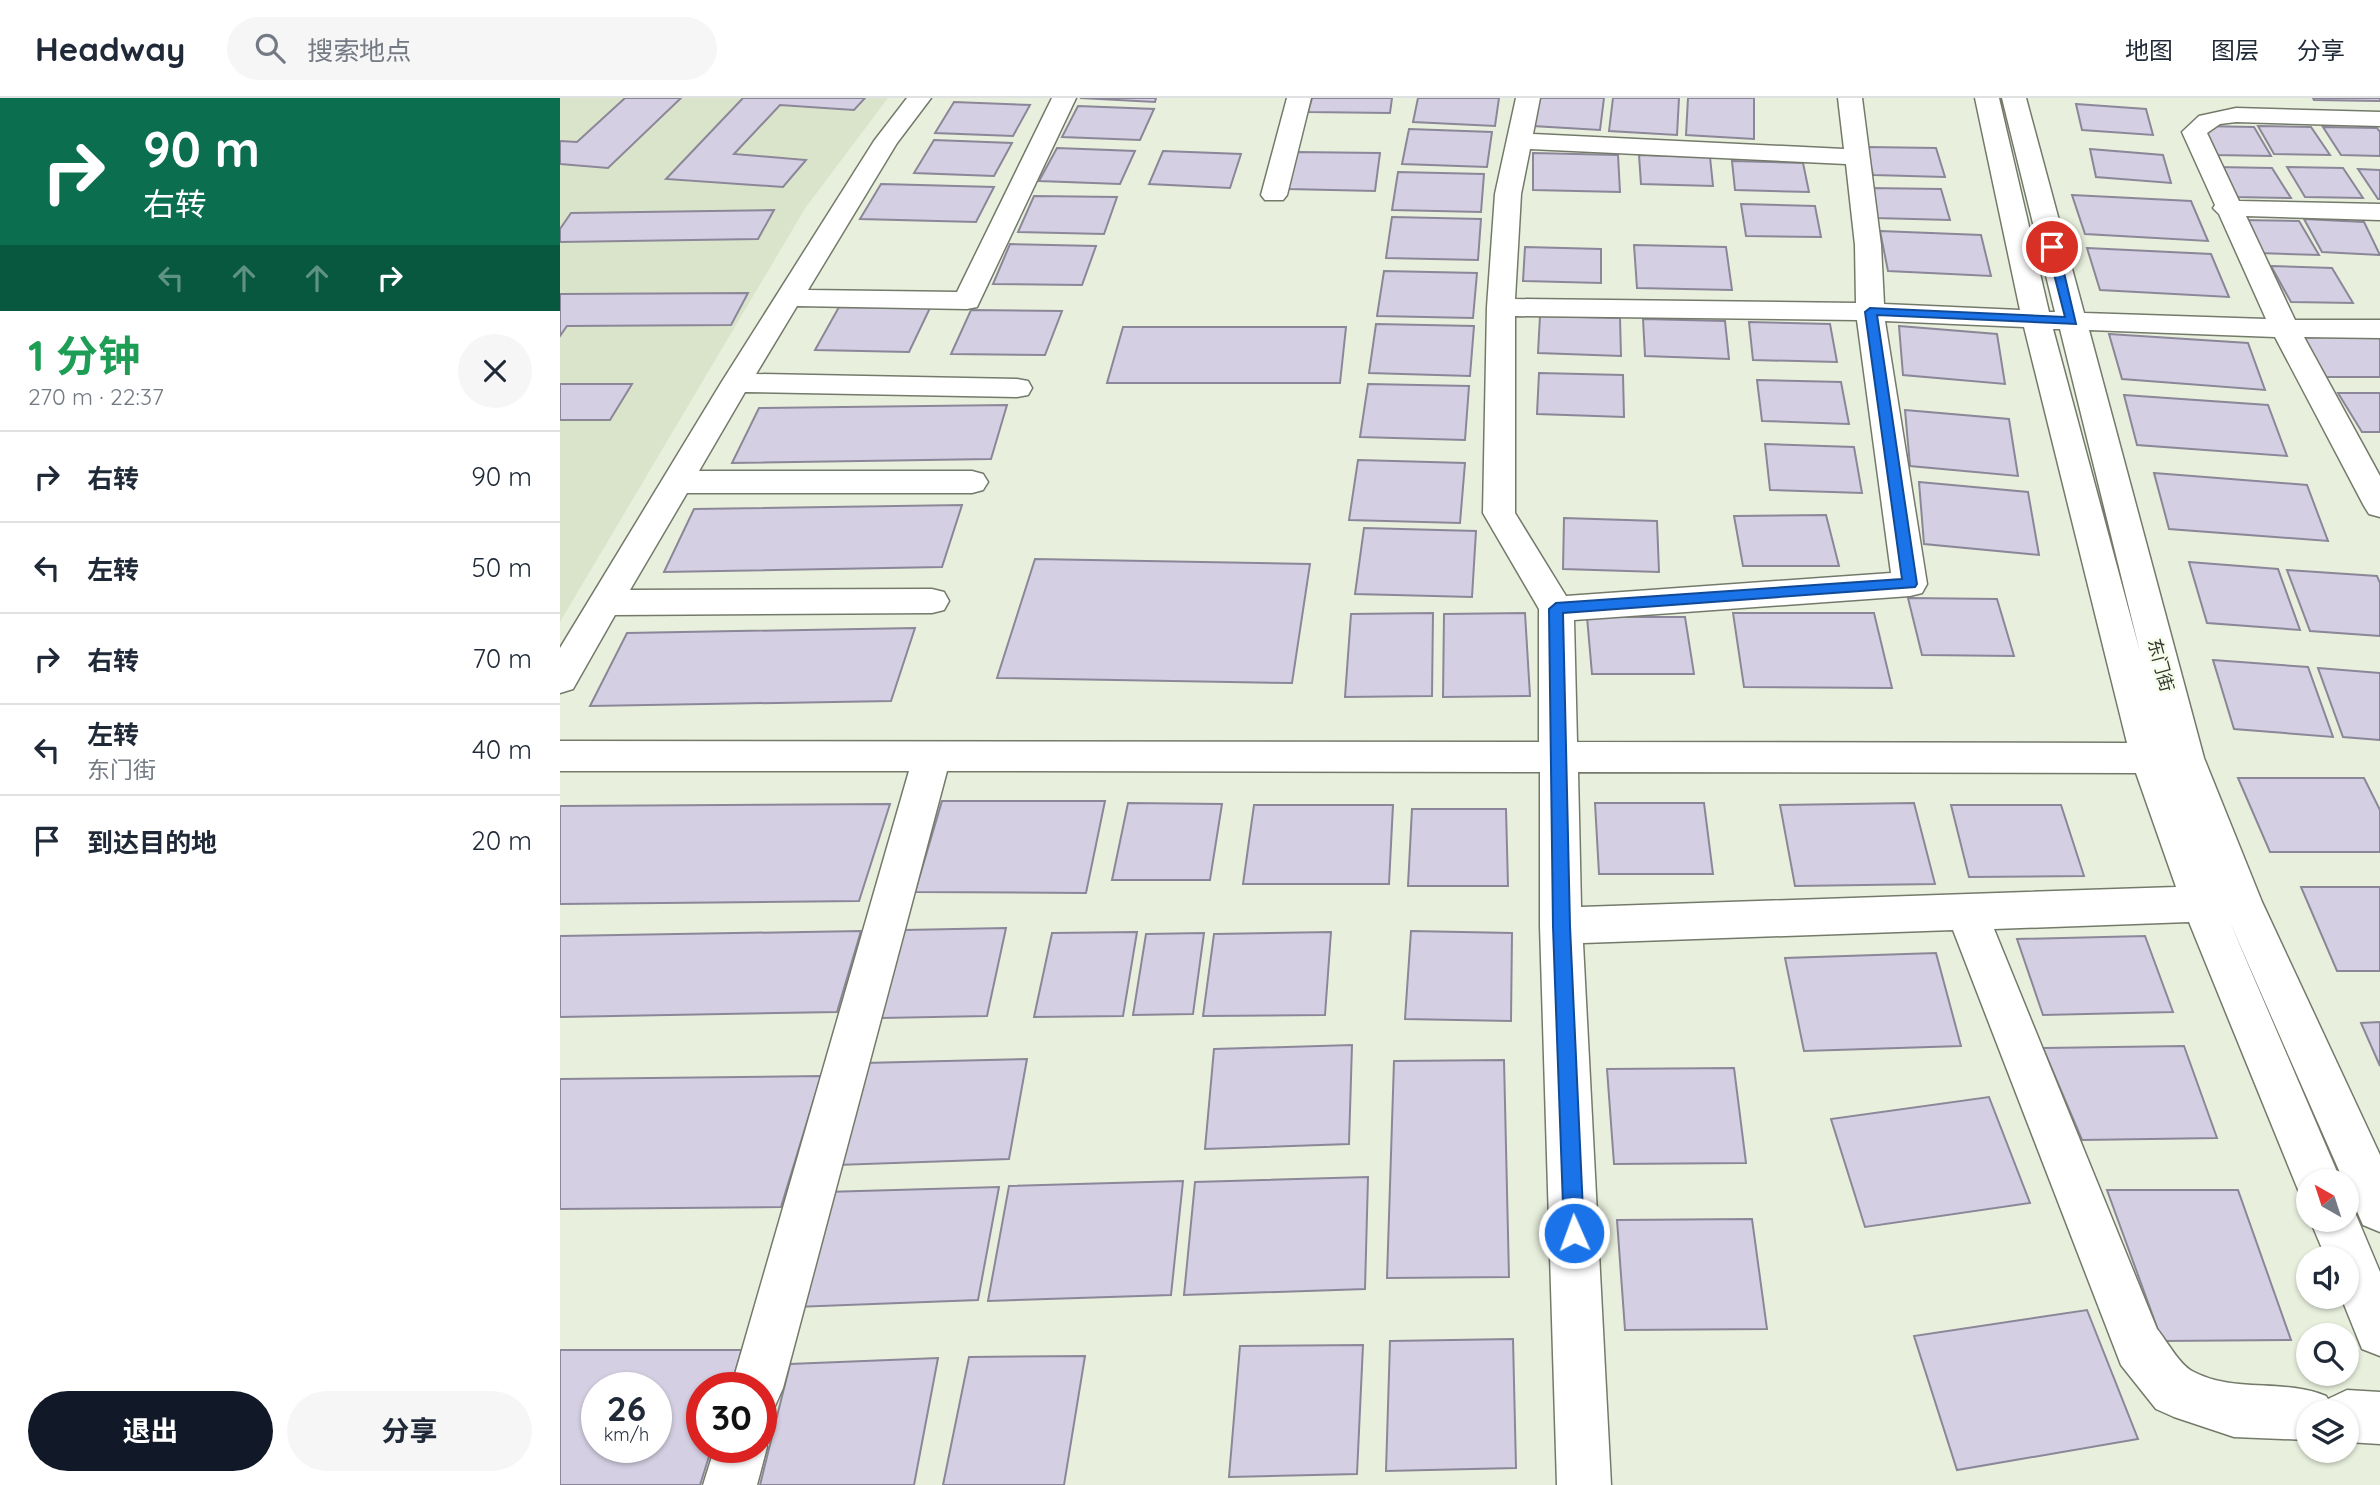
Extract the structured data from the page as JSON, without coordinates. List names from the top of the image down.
{
  "streets": {
    "street": ["东门街"]
  },
  "north": "top left",
  "page": {
    "header": "Headway",
    "search": "搜索地点",
    "nav": ["地图", "图层", "分享"],
    "turn": ["90 m", "右转"],
    "heading": ["1 分钟", "270 m · 22:37"],
    "list": [
      {
        "name": "右转",
        "value": "90 m"
      },
      {
        "name": "左转",
        "value": "50 m"
      },
      {
        "name": "右转",
        "value": "70 m"
      },
      {
        "name": "左转",
        "note": "东门街",
        "value": "40 m"
      },
      {
        "name": "到达目的地",
        "value": "20 m"
      }
    ],
    "speed": "26 km/h",
    "limit": "30",
    "buttons": ["退出", "分享"]
  }
}
